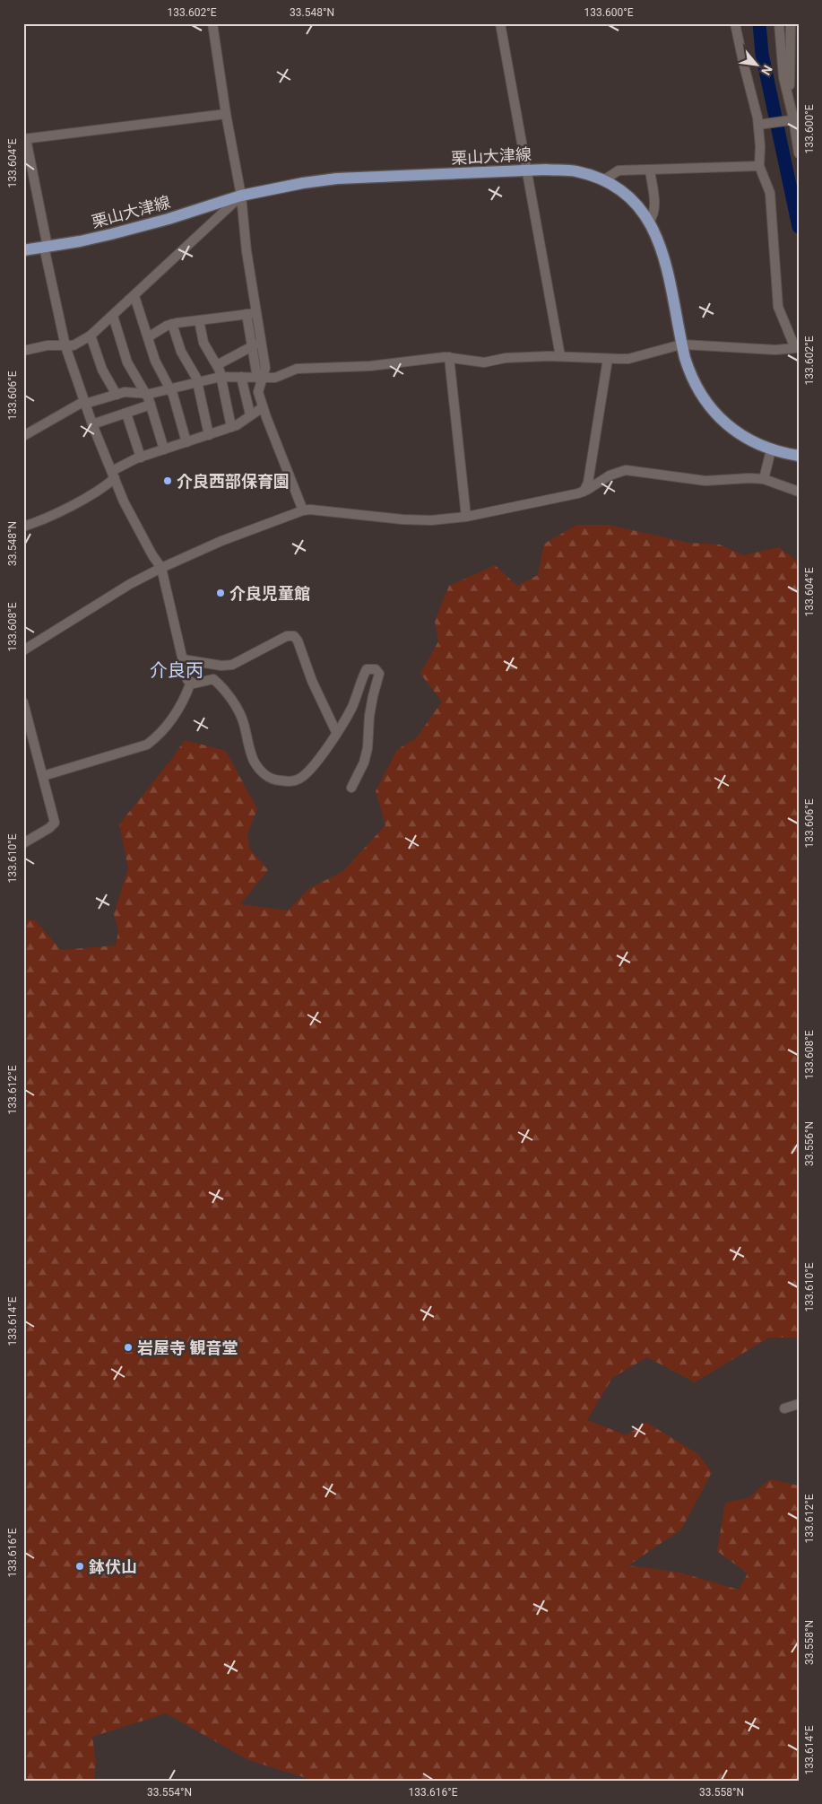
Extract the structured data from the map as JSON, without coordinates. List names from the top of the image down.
{
  "streets": {
    "main road": ["栗山大津線"]
  },
  "districts": ["介良丙"],
  "places": [
    "介良西部保育園",
    "介良児童館",
    "岩屋寺 観音堂",
    "鉢伏山"
  ],
  "north": "bottom right",
  "coordinates": [
    "133.602°E",
    "33.548°N",
    "133.600°E",
    "133.604°E",
    "133.606°E",
    "133.608°E",
    "133.610°E",
    "133.612°E",
    "33.556°N",
    "133.614°E",
    "133.616°E",
    "33.558°N",
    "33.554°N"
  ]
}
